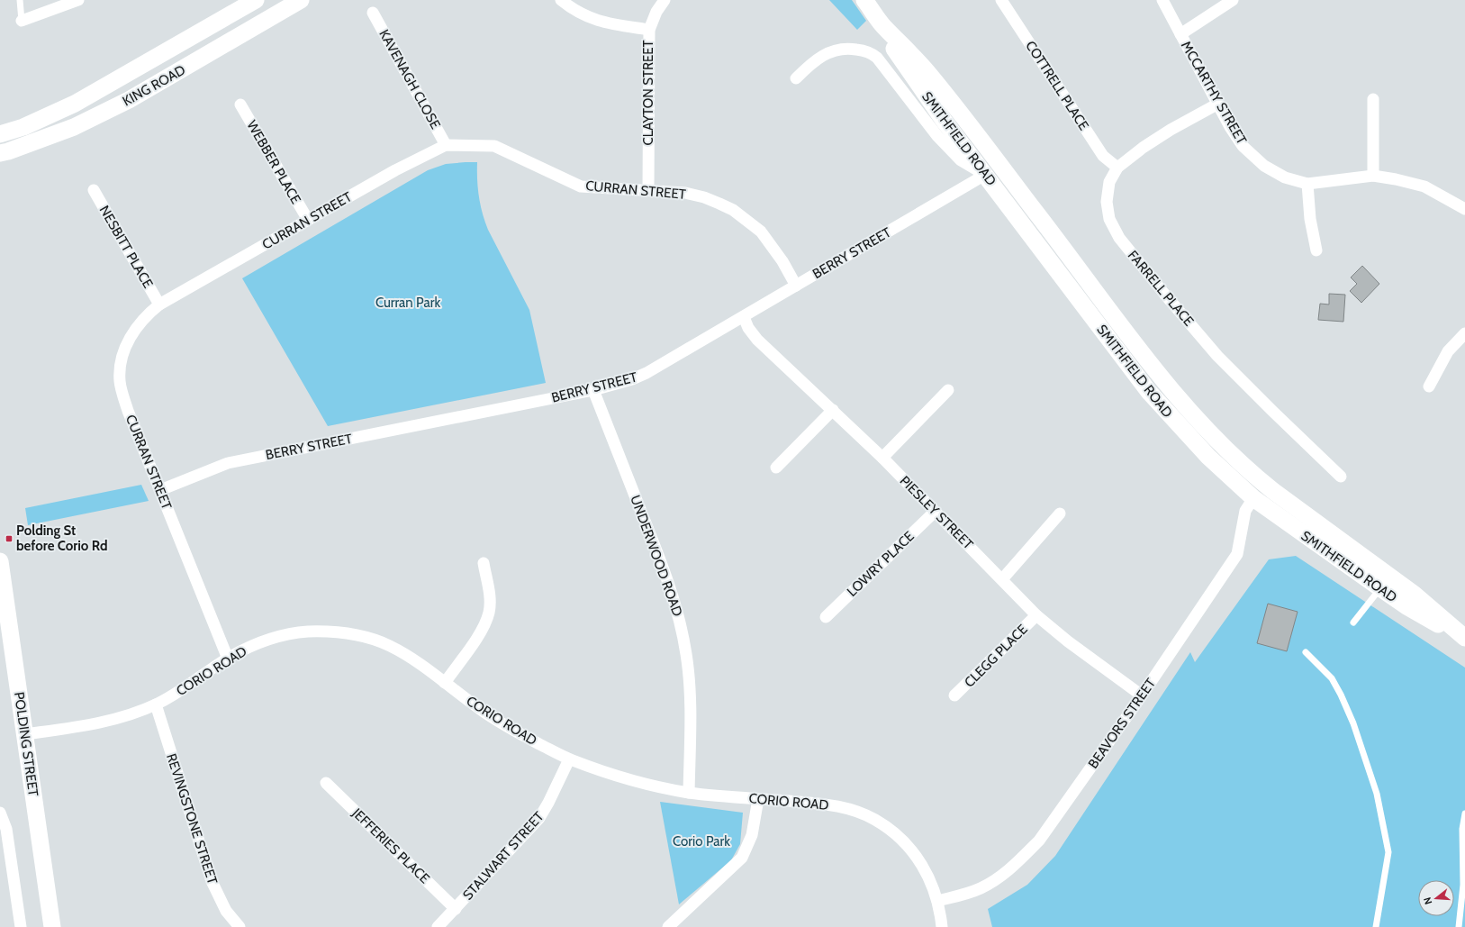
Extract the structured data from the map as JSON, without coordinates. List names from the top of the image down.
{
  "streets": {
    "main road": ["KING ROAD", "SMITHFIELD ROAD", "POLDING STREET"],
    "street": [
      "KAVENAGH CLOSE",
      "COTTRELL PLACE",
      "CLAYTON STREET",
      "MCCARTHY STREET",
      "WEBBER PLACE",
      "CURRAN STREET",
      "NESBITT PLACE",
      "BERRY STREET",
      "FARRELL PLACE",
      "PIESLEY STREET",
      "UNDERWOOD ROAD",
      "LOWRY PLACE",
      "CLEGG PLACE",
      "CORIO ROAD",
      "BEAVORS STREET",
      "REVINGSTONE STREET",
      "JEFFERIES PLACE",
      "STALWART STREET"
    ]
  },
  "crossings": [
    ["KAVENAGH CLOSE", "CURRAN STREET"],
    ["COTTRELL PLACE", "FARRELL PLACE"],
    ["CLAYTON STREET", "CURRAN STREET"],
    ["MCCARTHY STREET", "FARRELL PLACE"],
    ["SMITHFIELD ROAD", "BERRY STREET"],
    ["SMITHFIELD ROAD", "BEAVORS STREET"],
    ["WEBBER PLACE", "CURRAN STREET"],
    ["CURRAN STREET", "NESBITT PLACE"],
    ["CURRAN STREET", "BERRY STREET"],
    ["CURRAN STREET", "CORIO ROAD"],
    ["BERRY STREET", "PIESLEY STREET"],
    ["BERRY STREET", "UNDERWOOD ROAD"],
    ["PIESLEY STREET", "LOWRY PLACE"],
    ["PIESLEY STREET", "CLEGG PLACE"],
    ["PIESLEY STREET", "BEAVORS STREET"],
    ["UNDERWOOD ROAD", "CORIO ROAD"],
    ["CORIO ROAD", "BEAVORS STREET"],
    ["CORIO ROAD", "POLDING STREET"],
    ["CORIO ROAD", "REVINGSTONE STREET"],
    ["CORIO ROAD", "STALWART STREET"],
    ["JEFFERIES PLACE", "STALWART STREET"]
  ],
  "parks": ["Curran Park", "Corio Park"],
  "places": {
    "transit": ["Polding St before Corio Rd"]
  },
  "north": "left"
}
